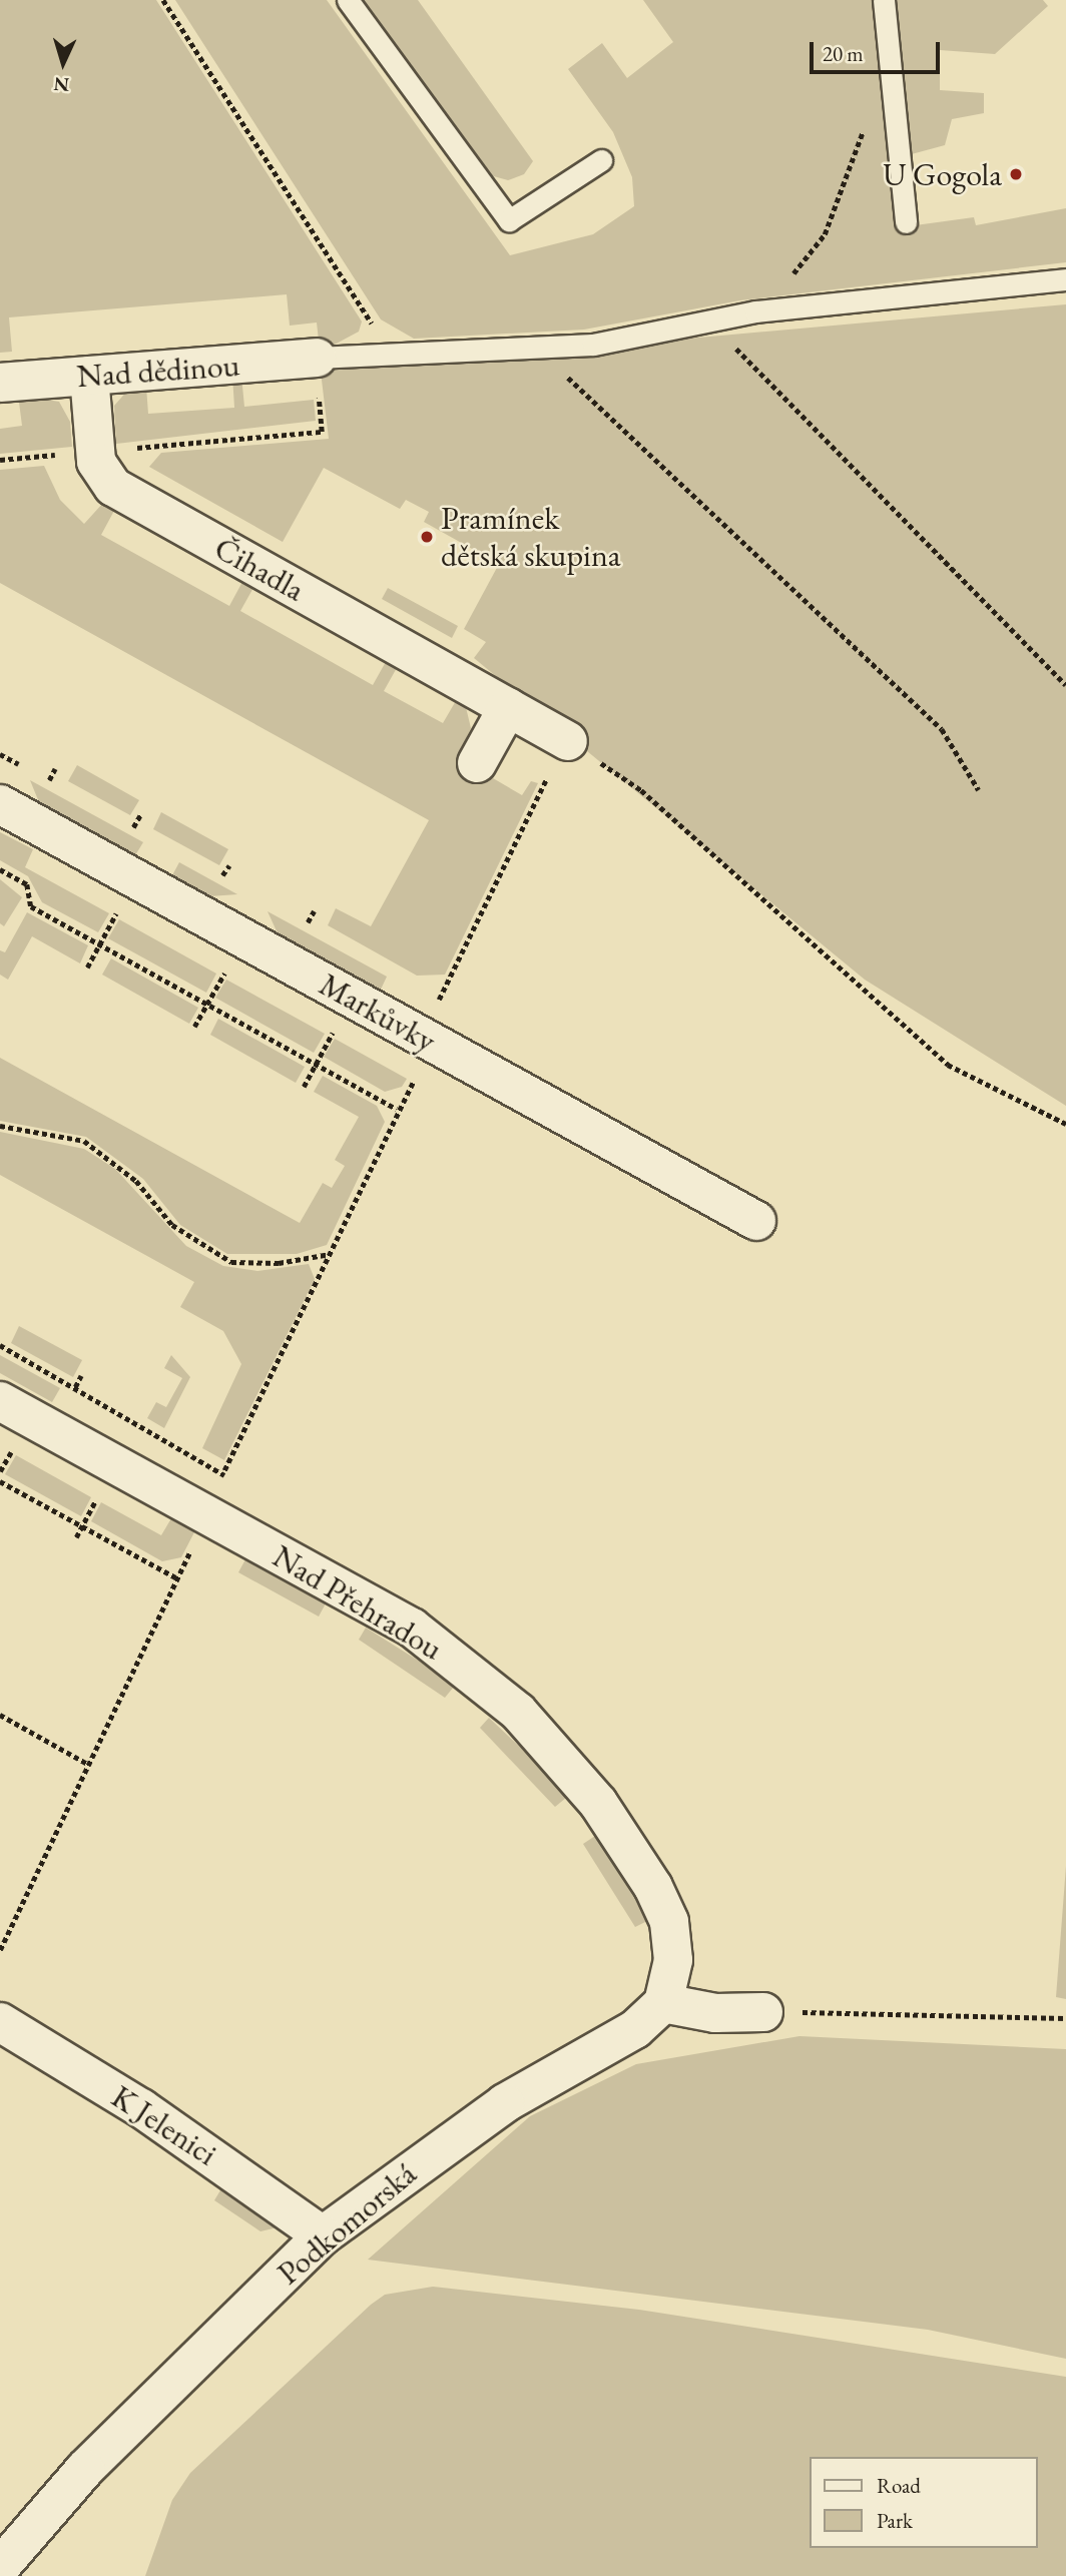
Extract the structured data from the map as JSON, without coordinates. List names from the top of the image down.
{
  "streets": {
    "street": [
      "Nad dědinou",
      "Čihadla",
      "Markůvky",
      "Nad Přehradou",
      "K Jelenici",
      "Podkomorská"
    ]
  },
  "crossings": [
    ["Nad dědinou", "Čihadla"],
    ["Nad Přehradou", "Podkomorská"],
    ["K Jelenici", "Podkomorská"]
  ],
  "places": ["U Gogola", "Pramínek dětská skupina"],
  "legend": ["Road", "Park"],
  "scale_bar": "20 m",
  "north": "bottom"
}
